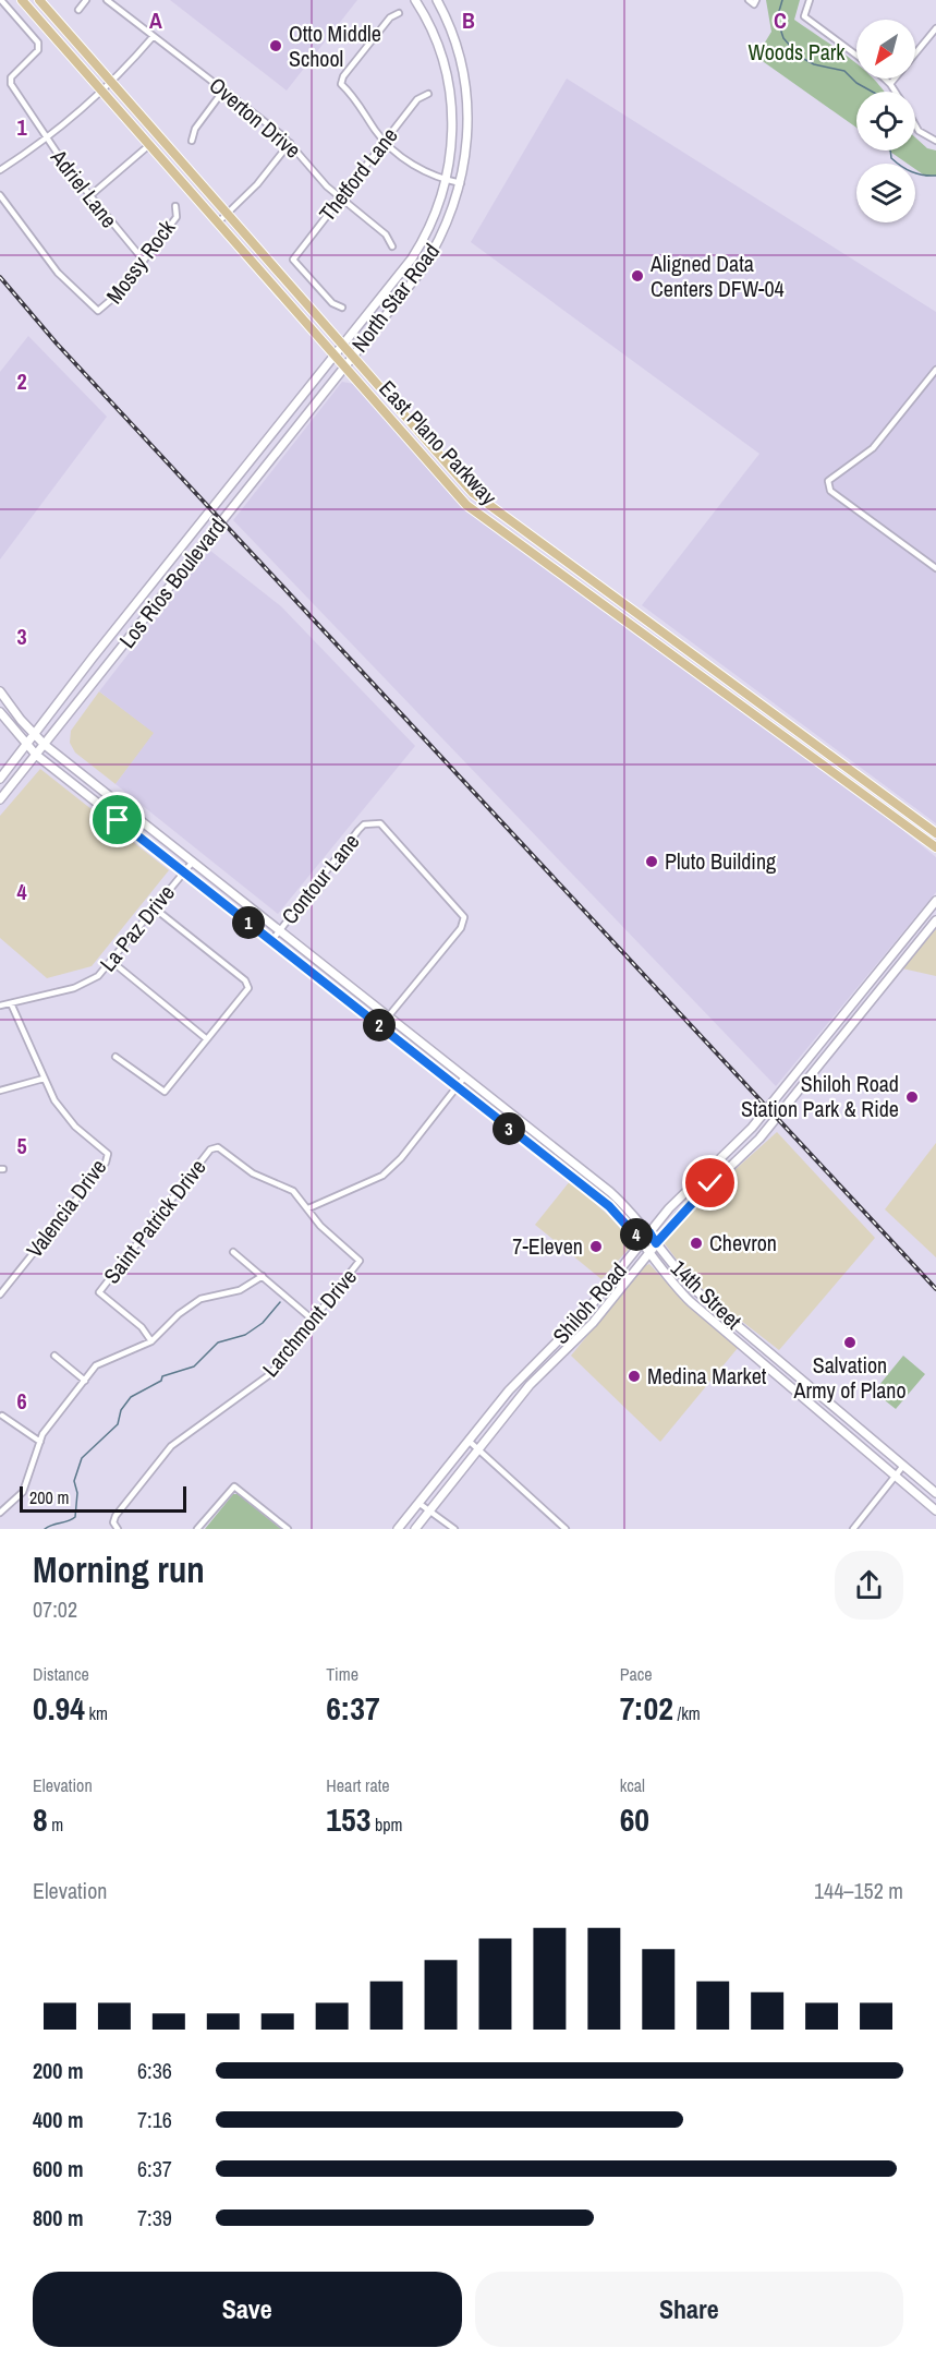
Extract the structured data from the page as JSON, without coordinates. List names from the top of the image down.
{
  "streets": {
    "main road": [
      "North Star Road",
      "East Plano Parkway",
      "Los Rios Boulevard",
      "14th Street",
      "Shiloh Road"
    ],
    "street": [
      "Overton Drive",
      "Thetford Lane",
      "Adriel Lane",
      "Mossy Rock",
      "Contour Lane",
      "La Paz Drive",
      "Valencia Drive",
      "Saint Patrick Drive",
      "Larchmont Drive"
    ]
  },
  "crossings": [
    ["Overton Drive", "Thetford Lane"],
    ["Adriel Lane", "Mossy Rock"],
    ["North Star Road", "East Plano Parkway"],
    ["North Star Road", "Los Rios Boulevard"],
    ["East Plano Parkway", "Los Rios Boulevard"],
    ["Los Rios Boulevard", "14th Street"],
    ["Contour Lane", "14th Street"],
    ["La Paz Drive", "14th Street"],
    ["Saint Patrick Drive", "Larchmont Drive"],
    ["14th Street", "Shiloh Road"]
  ],
  "parks": ["Woods Park"],
  "places": [
    "Otto Middle School",
    "Aligned Data Centers DFW-04",
    "Pluto Building",
    "Shiloh Road Station Park & Ride",
    "Chevron",
    "7-Eleven",
    "Salvation Army of Plano",
    "Medina Market"
  ],
  "scale_bar": "200 m",
  "north": "bottom left",
  "page": {
    "pins": [
      "1",
      "2",
      "3",
      "4"
    ],
    "scale": "200 m",
    "heading": ["Morning run", "07:02"],
    "stats": [
      ["Distance", "0.94 km"],
      ["Time", "6:37"],
      ["Pace", "7:02 /km"],
      ["Elevation", "8 m"],
      ["Heart rate", "153 bpm"],
      ["kcal", "60"]
    ],
    "chart": ["Elevation", "144–152 m"],
    "list": [
      {
        "name": "200 m",
        "note": "6:36"
      },
      {
        "name": "400 m",
        "note": "7:16"
      },
      {
        "name": "600 m",
        "note": "6:37"
      },
      {
        "name": "800 m",
        "note": "7:39"
      }
    ],
    "buttons": ["Save", "Share"]
  },
  "grid": {
    "columns": ["A", "B", "C"],
    "rows": [
      "1",
      "2",
      "3",
      "4",
      "5",
      "6"
    ]
  }
}
